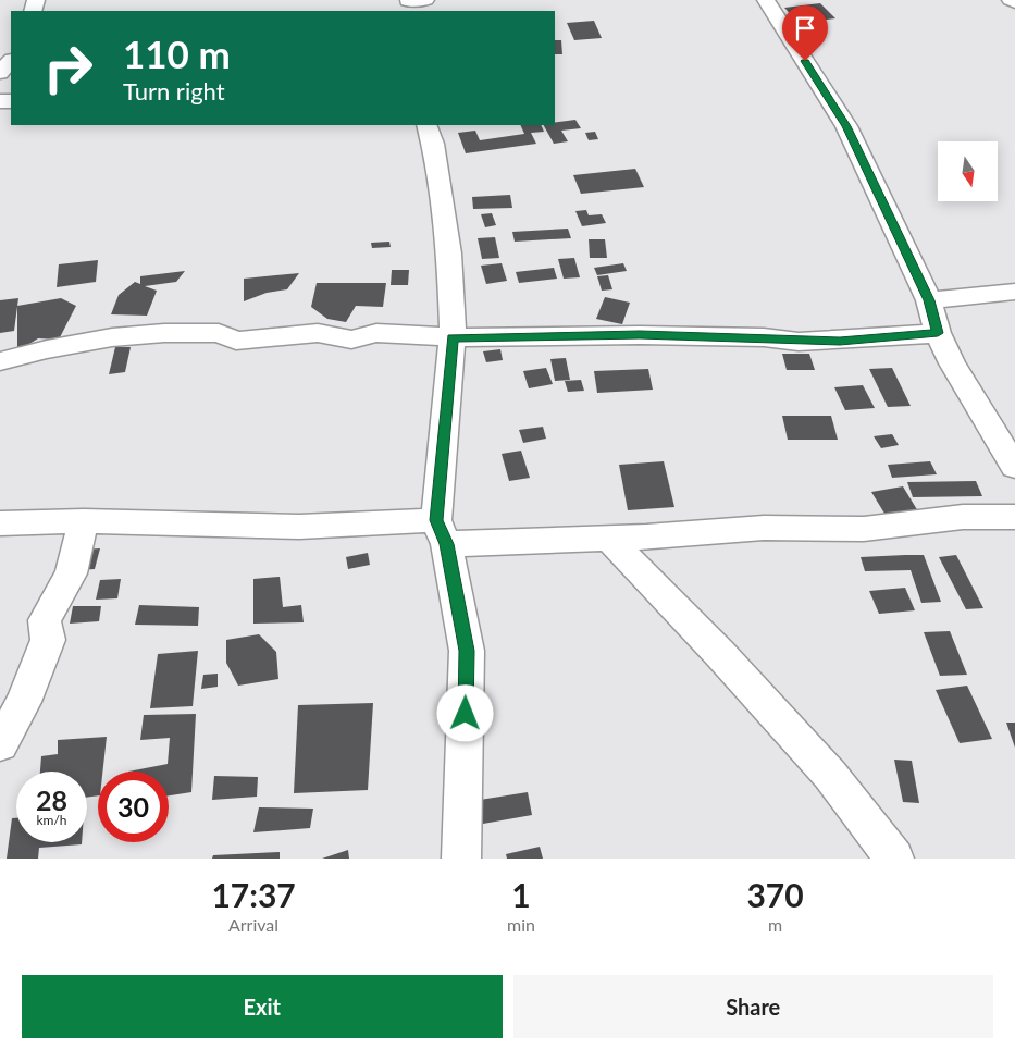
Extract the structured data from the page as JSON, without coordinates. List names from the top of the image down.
{
  "north": "bottom",
  "page": {
    "turn": ["110 m", "Turn right"],
    "speed": "28 km/h",
    "limit": "30",
    "eta": [
      "17:37",
      "Arrival",
      "1",
      "min",
      "370",
      "m"
    ],
    "buttons": ["Exit", "Share"]
  }
}
